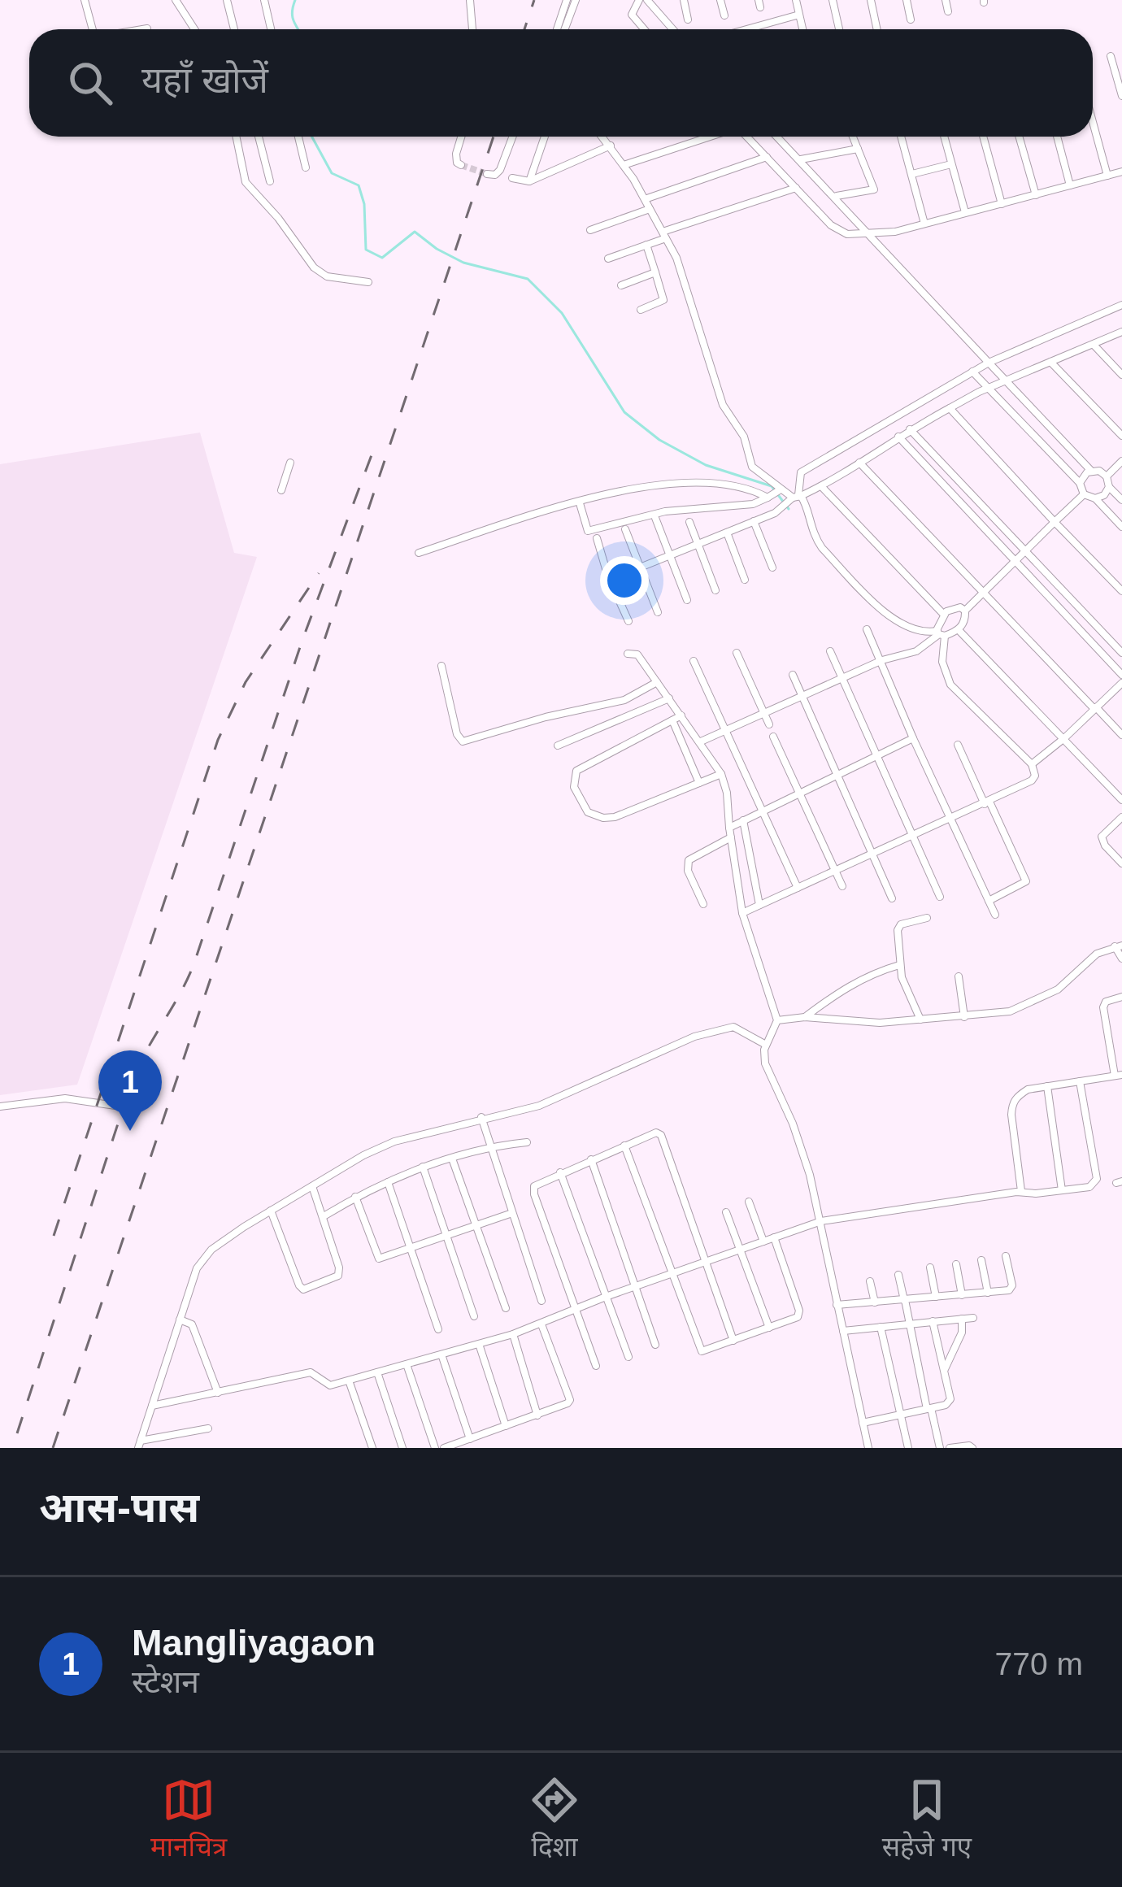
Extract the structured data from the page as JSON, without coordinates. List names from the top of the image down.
{
  "page": {
    "search": "यहाँ खोजें",
    "pins": "1",
    "heading": "आस-पास",
    "list": [
      {
        "mark": "1",
        "name": "Mangliyagaon",
        "note": "स्टेशन",
        "value": "770 m"
      }
    ],
    "nav": ["मानचित्र", "दिशा", "सहेजे गए"]
  }
}
